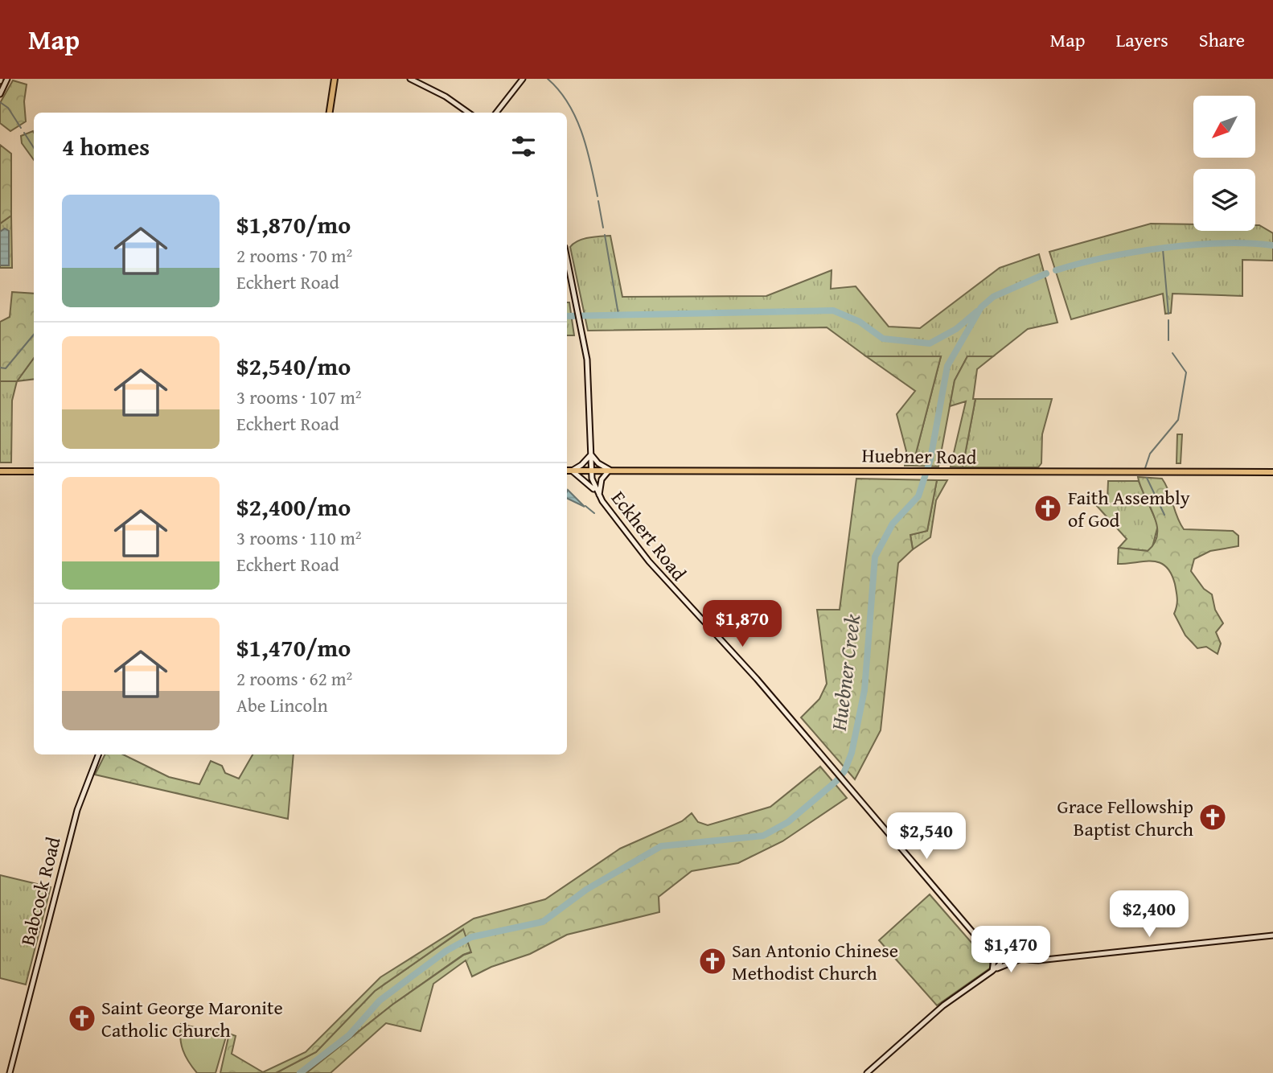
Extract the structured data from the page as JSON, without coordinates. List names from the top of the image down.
{
  "streets": {
    "main road": ["Huebner Road", "Eckhert Road", "Babcock Road"]
  },
  "crossings": [
    ["Huebner Road", "Eckhert Road"]
  ],
  "water": ["Huebner Creek"],
  "places": {
    "church": [
      "Faith Assembly of God",
      "Grace Fellowship Baptist Church",
      "San Antonio Chinese Methodist Church",
      "Saint George Maronite Catholic Church"
    ]
  },
  "north": "bottom left",
  "page": {
    "header": "Map",
    "nav": ["Map", "Layers", "Share"],
    "heading": "4 homes",
    "list": [
      {
        "name": "$1,870/mo",
        "note": "2 rooms · 70 m² · Eckhert Road"
      },
      {
        "name": "$2,540/mo",
        "note": "3 rooms · 107 m² · Eckhert Road"
      },
      {
        "name": "$2,400/mo",
        "note": "3 rooms · 110 m² · Eckhert Road"
      },
      {
        "name": "$1,470/mo",
        "note": "2 rooms · 62 m² · Abe Lincoln"
      }
    ],
    "price": [
      "$1,870",
      "$2,540",
      "$2,400",
      "$1,470"
    ]
  }
}
